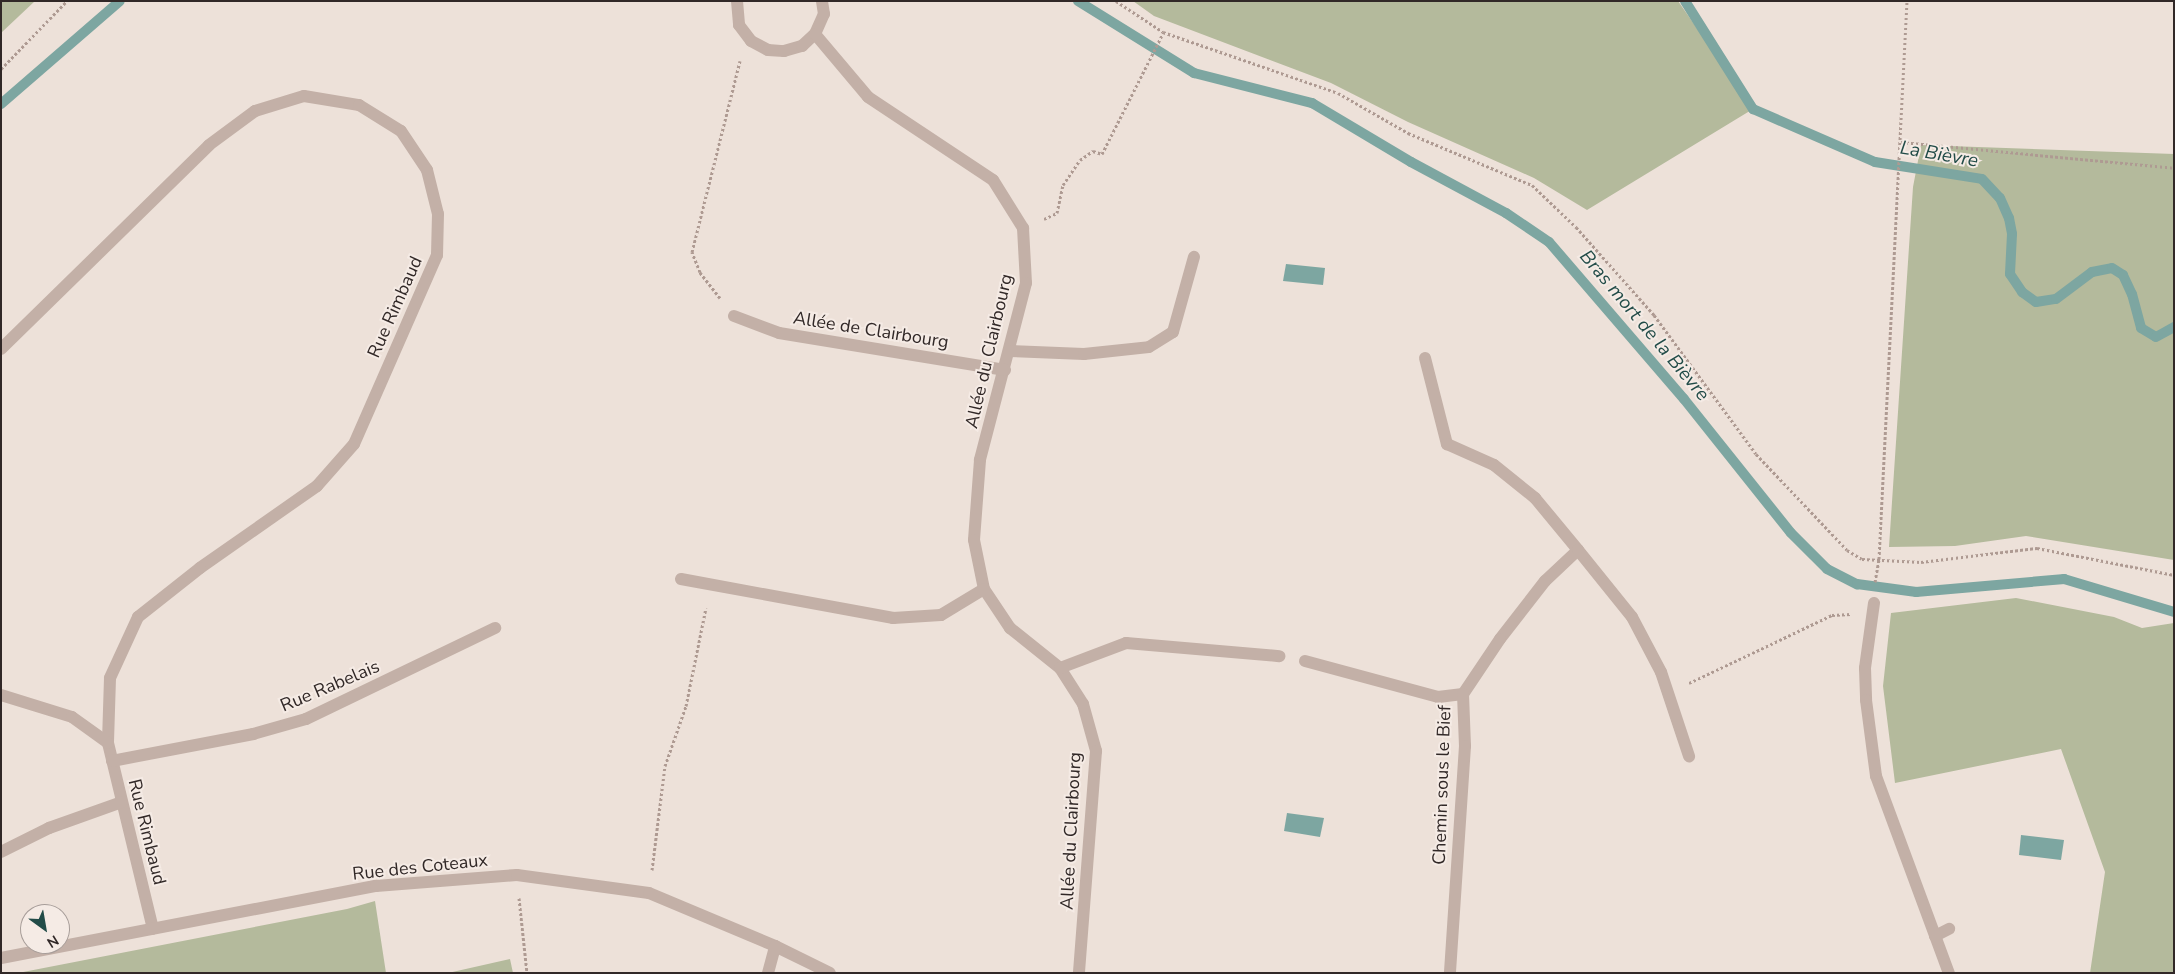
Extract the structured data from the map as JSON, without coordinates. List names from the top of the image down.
{
  "streets": {
    "street": [
      "Rue Rimbaud",
      "Allée de Clairbourg",
      "Allée du Clairbourg",
      "Rue Rabelais",
      "Chemin sous le Bief",
      "Rue des Coteaux"
    ]
  },
  "crossings": [
    ["Rue Rimbaud", "Rue Rabelais"],
    ["Rue Rimbaud", "Rue des Coteaux"],
    ["Allée de Clairbourg", "Allée du Clairbourg"]
  ],
  "water": ["La Bièvre", "Bras mort de la Bièvre"],
  "north": "bottom right"
}
